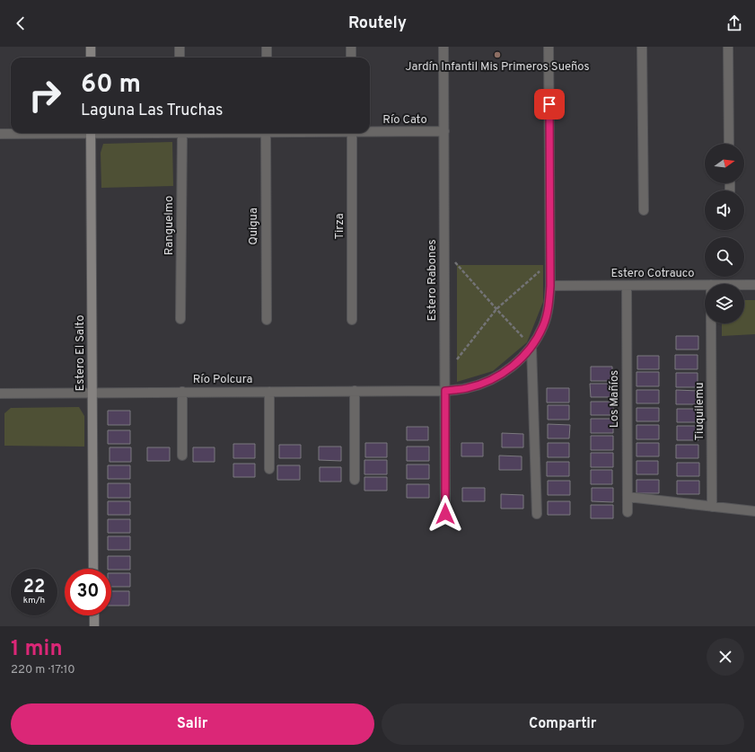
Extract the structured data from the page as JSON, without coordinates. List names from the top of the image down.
{
  "streets": {
    "street": [
      "Río Cato",
      "Ranguelmo",
      "Quigua",
      "Tirza",
      "Estero Cotrauco",
      "Estero Rabones",
      "Estero El Salto",
      "Río Polcura",
      "Los Mañíos",
      "Tiuquilemu"
    ]
  },
  "crossings": [
    ["Río Cato", "Estero Rabones"],
    ["Estero Cotrauco", "Río Polcura"],
    ["Estero Cotrauco", "Los Mañíos"],
    ["Estero Rabones", "Río Polcura"],
    ["Estero El Salto", "Río Polcura"]
  ],
  "places": ["Jardín Infantil Mis Primeros Sueños"],
  "north": "right",
  "page": {
    "header": "Routely",
    "turn": ["60 m", "Laguna Las Truchas"],
    "speed": "22 km/h",
    "limit": "30",
    "heading": ["1 min", "220 m · 17:10"],
    "buttons": ["Salir", "Compartir"]
  }
}
